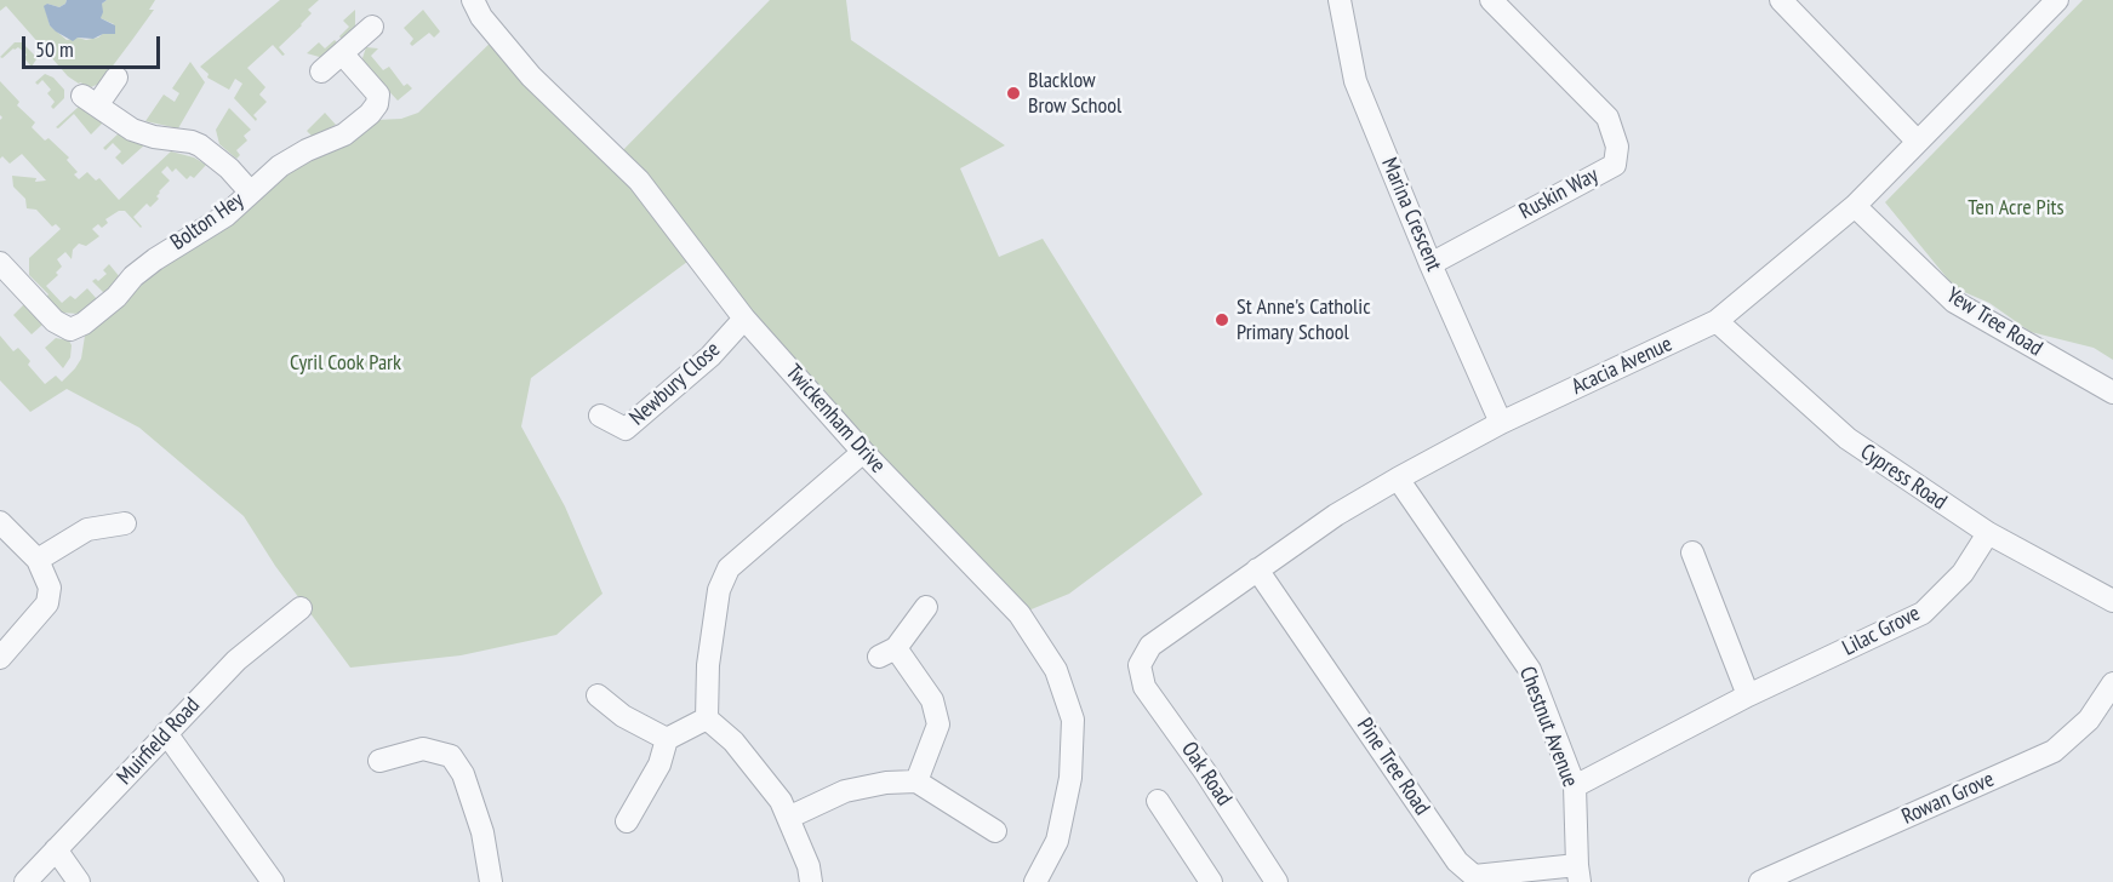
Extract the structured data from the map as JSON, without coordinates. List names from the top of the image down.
{
  "streets": {
    "street": [
      "Ruskin Way",
      "Marina Crescent",
      "Bolton Hey",
      "Yew Tree Road",
      "Acacia Avenue",
      "Newbury Close",
      "Twickenham Drive",
      "Cypress Road",
      "Lilac Grove",
      "Chestnut Avenue",
      "Muirfield Road",
      "Pine Tree Road",
      "Oak Road",
      "Rowan Grove"
    ]
  },
  "crossings": [
    ["Ruskin Way", "Marina Crescent"],
    ["Marina Crescent", "Acacia Avenue"],
    ["Yew Tree Road", "Acacia Avenue"],
    ["Acacia Avenue", "Cypress Road"],
    ["Acacia Avenue", "Chestnut Avenue"],
    ["Acacia Avenue", "Pine Tree Road"],
    ["Acacia Avenue", "Oak Road"],
    ["Newbury Close", "Twickenham Drive"],
    ["Cypress Road", "Lilac Grove"],
    ["Lilac Grove", "Chestnut Avenue"],
    ["Chestnut Avenue", "Pine Tree Road"]
  ],
  "parks": ["Ten Acre Pits", "Cyril Cook Park"],
  "places": ["Blacklow Brow School", "St Anne's Catholic Primary School"],
  "scale_bar": "50 m"
}
